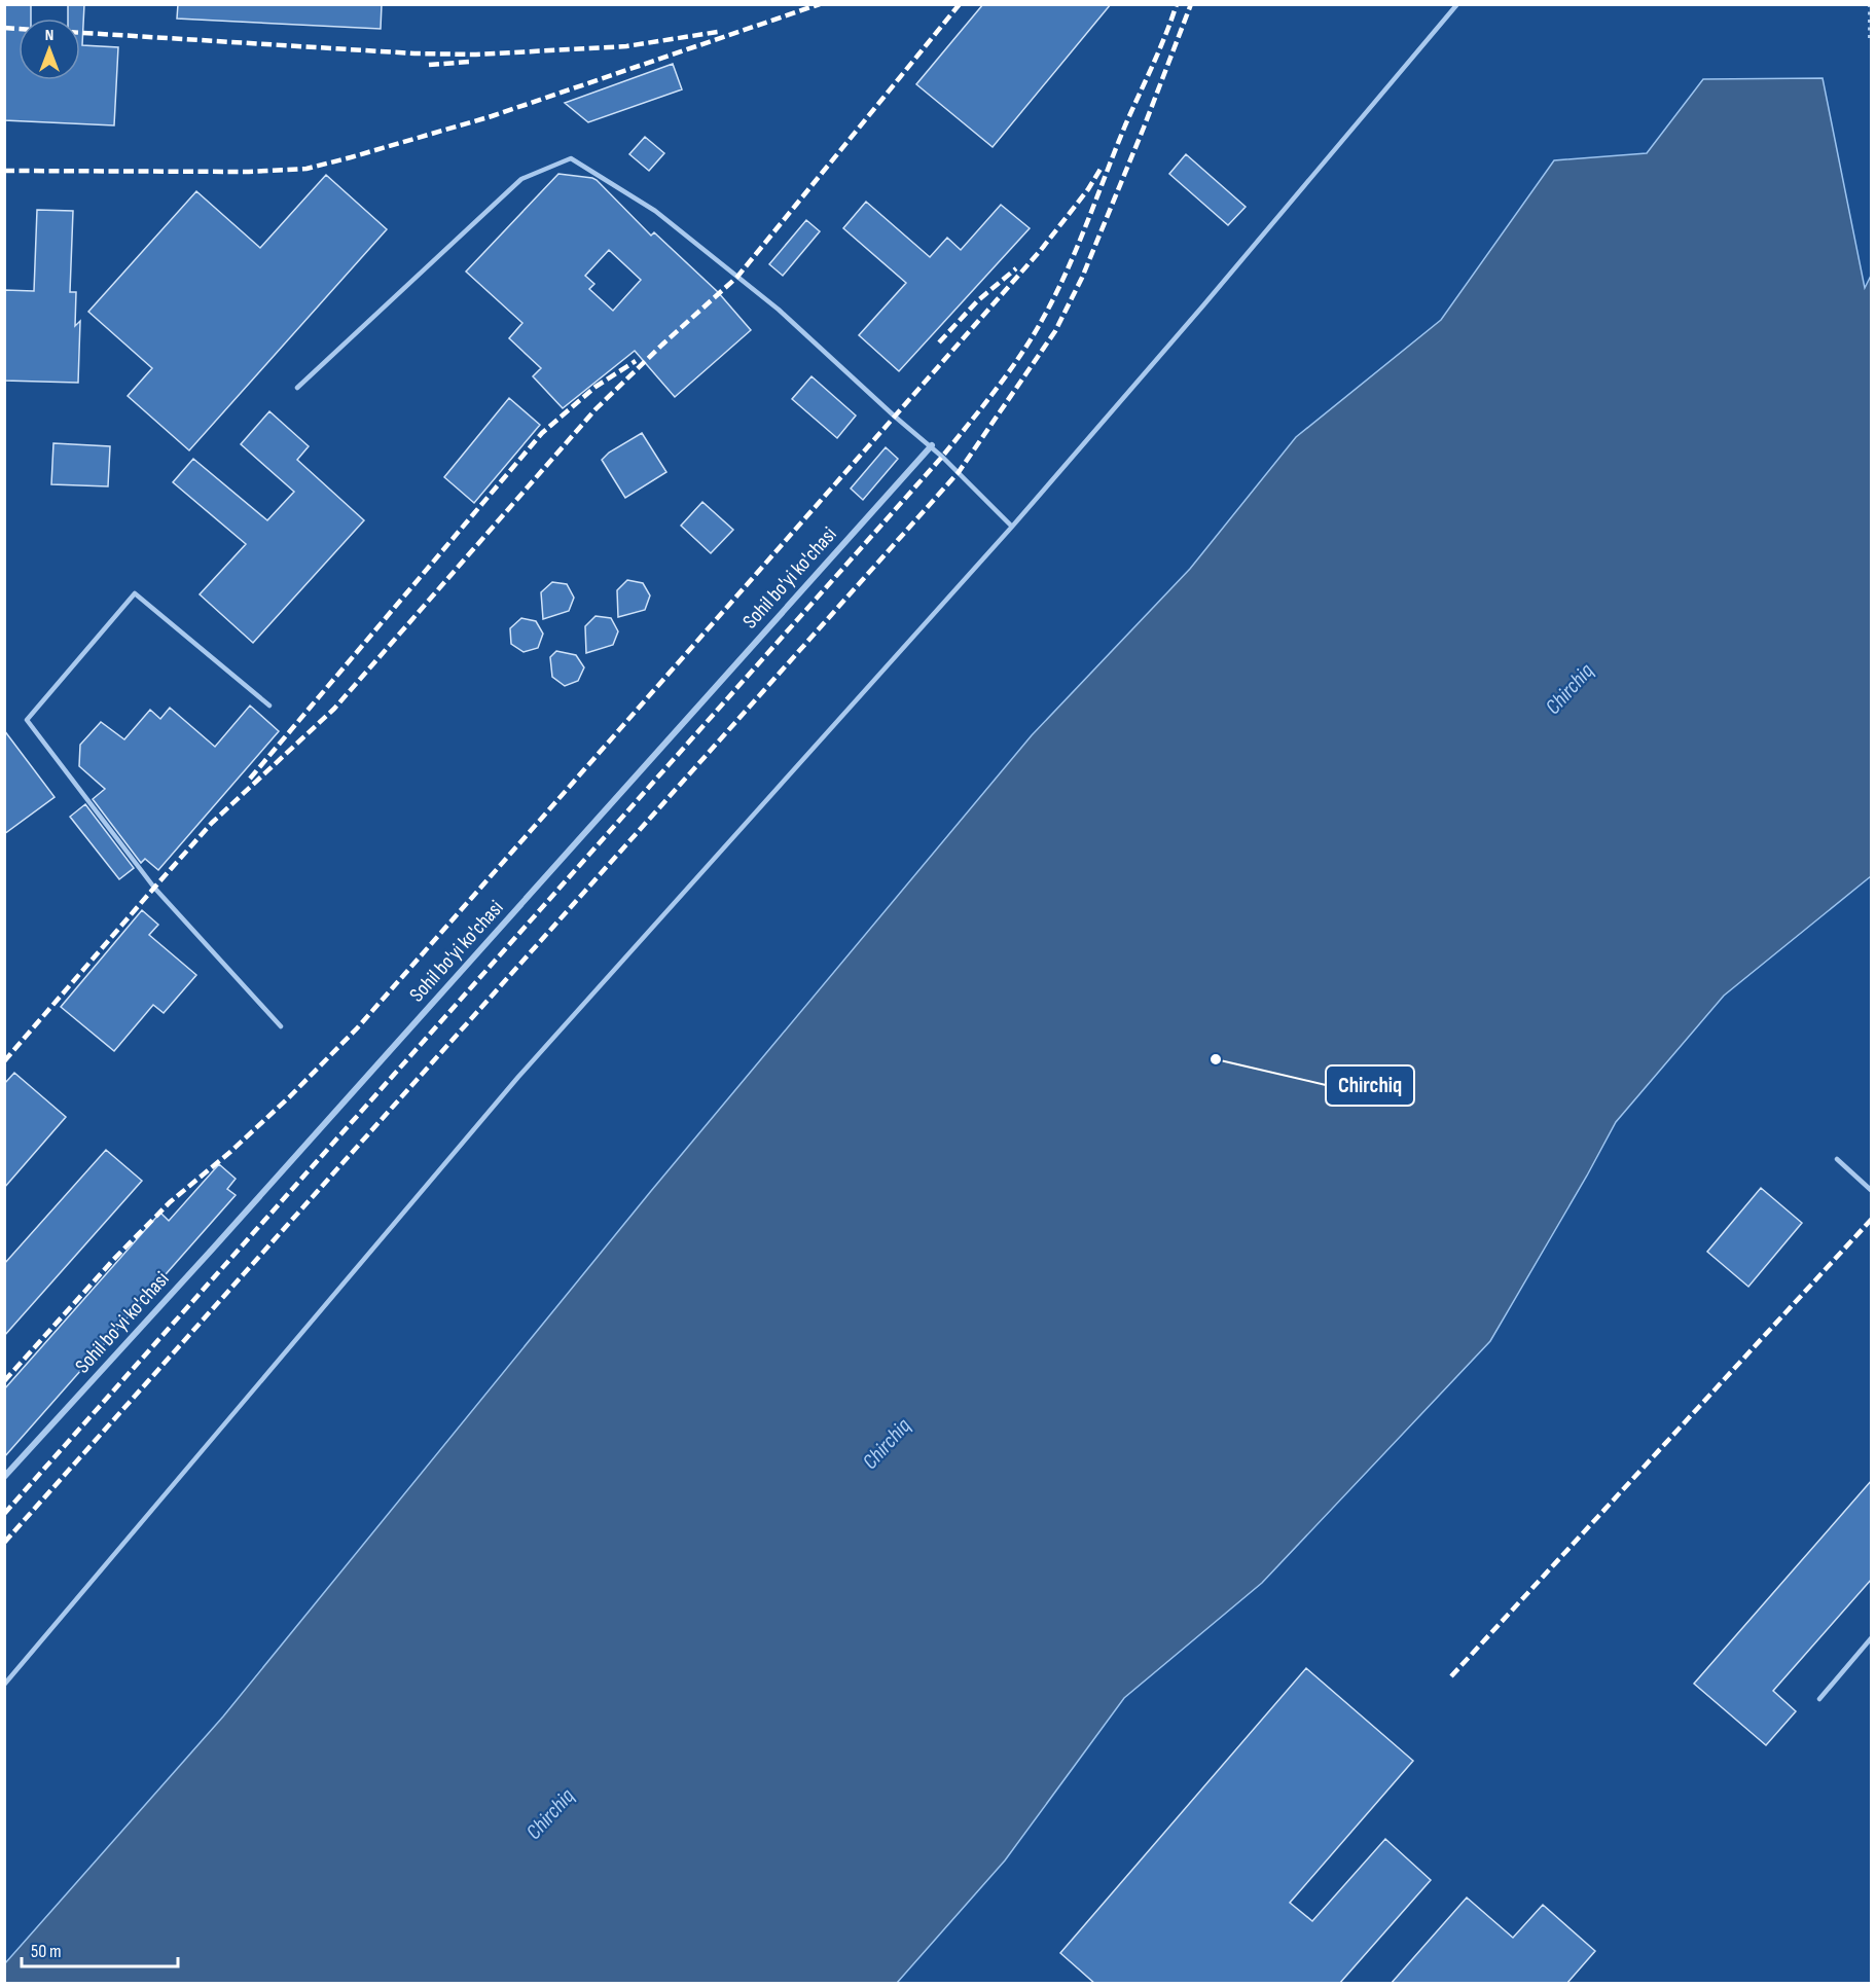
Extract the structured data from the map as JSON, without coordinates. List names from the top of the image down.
{
  "streets": {
    "street": ["Sohil bo'yi ko'chasi"]
  },
  "water": ["Chirchiq"],
  "places": ["Chirchiq"],
  "scale_bar": "50 m",
  "north": "top"
}
